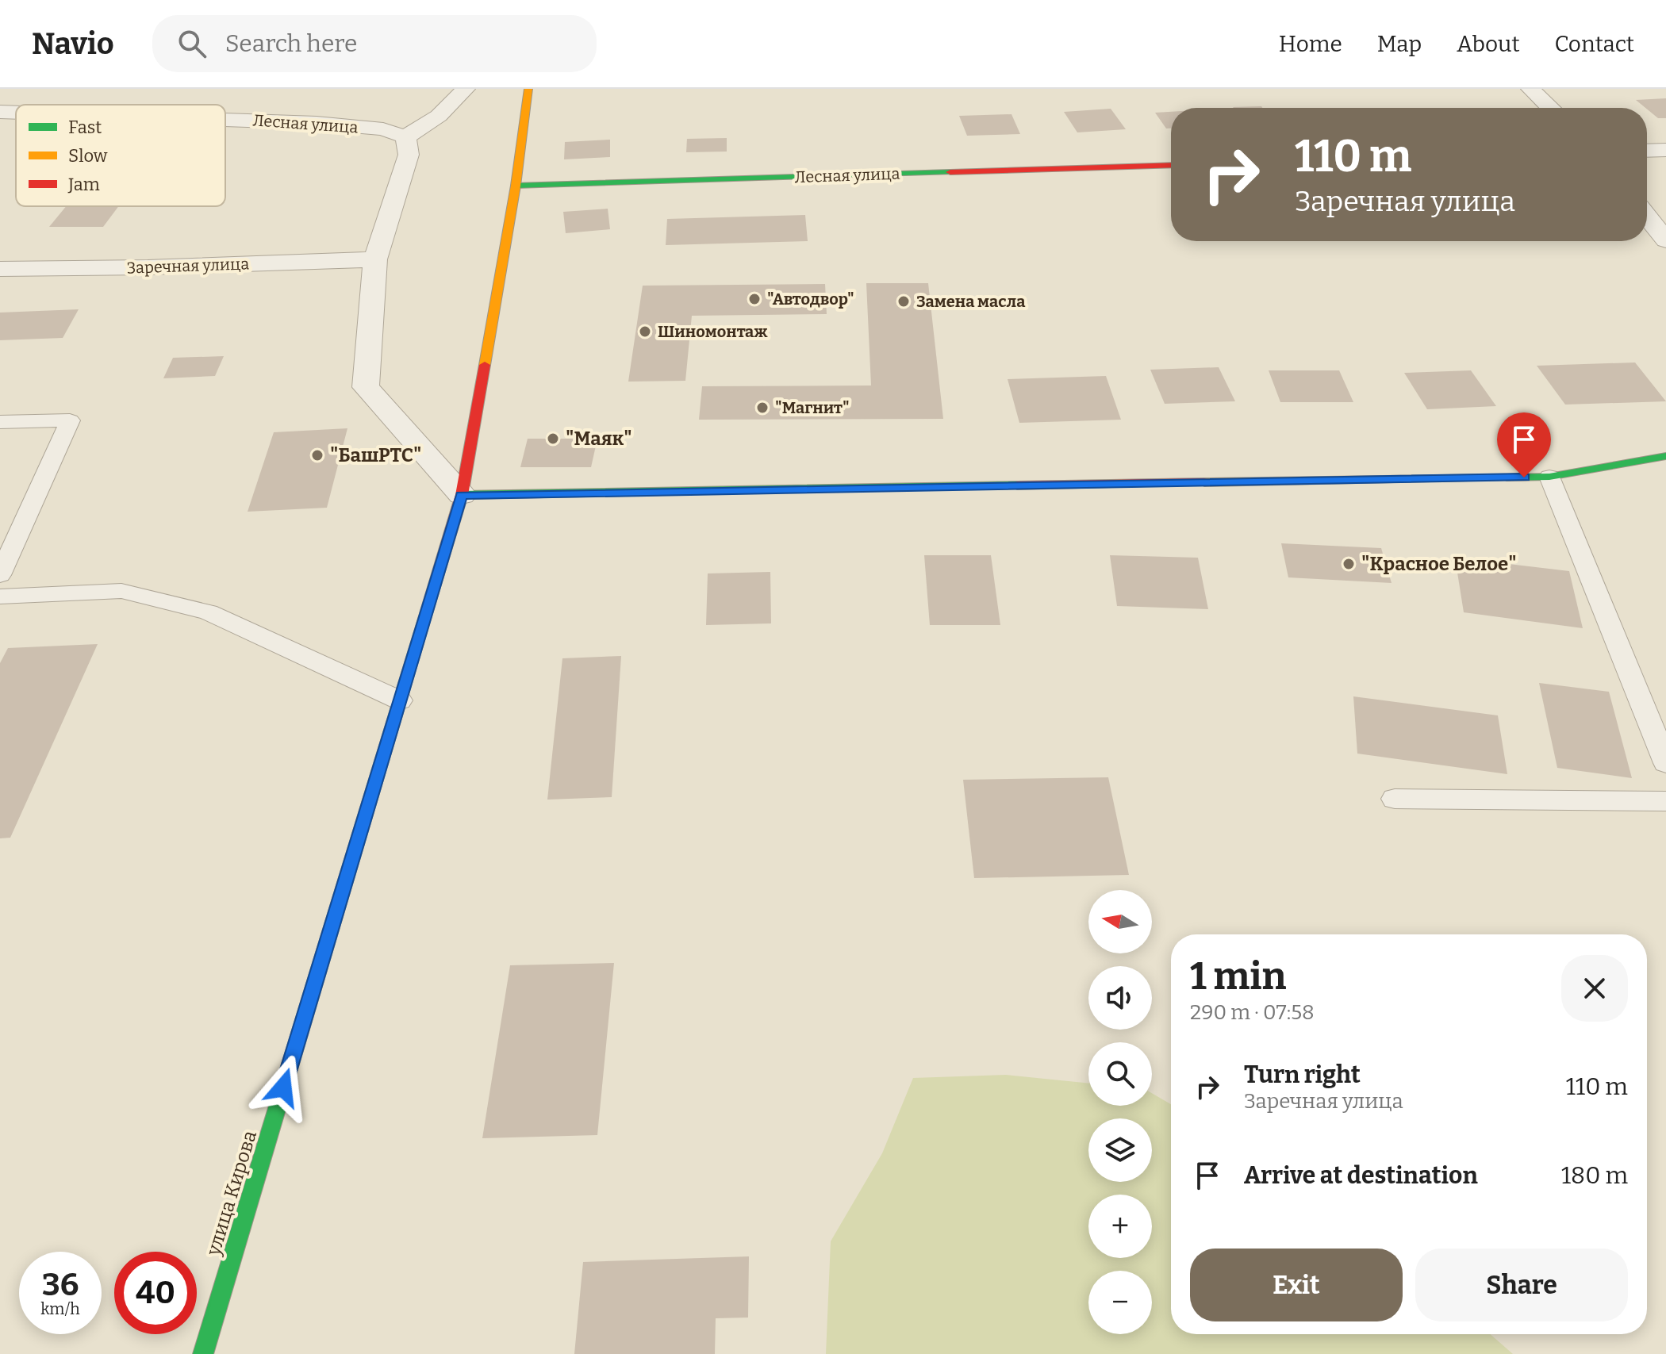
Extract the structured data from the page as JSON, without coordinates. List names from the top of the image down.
{
  "streets": {
    "street": ["Лесная улица", "Заречная улица", "улица Кирова"]
  },
  "crossings": [
    ["Лесная улица", "улица Кирова"]
  ],
  "places": [
    "\"Автодвор\"",
    "Замена масла",
    "Шиномонтаж",
    "\"Магнит\"",
    "\"Маяк\"",
    "\"БашРТС\"",
    "\"Красное Белое\""
  ],
  "legend": ["Fast", "Slow", "Jam"],
  "north": "left",
  "page": {
    "header": "Navio",
    "search": "Search here",
    "nav": [
      "Home",
      "Map",
      "About",
      "Contact"
    ],
    "turn": ["110 m", "Заречная улица"],
    "map_buttons": ["+", "−"],
    "heading": ["1 min", "290 m · 07:58"],
    "list": [
      {
        "name": "Turn right",
        "note": "Заречная улица",
        "value": "110 m"
      },
      {
        "name": "Arrive at destination",
        "value": "180 m"
      }
    ],
    "buttons": ["Exit", "Share"],
    "speed": "36 km/h",
    "limit": "40"
  }
}
